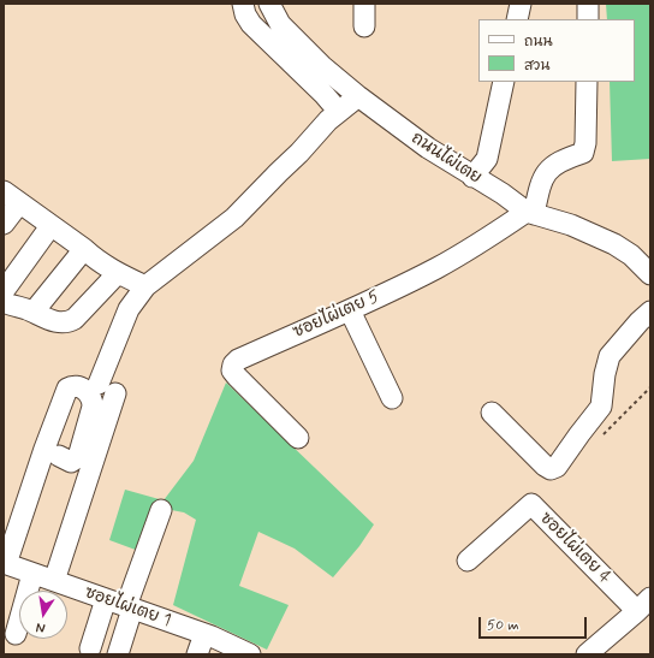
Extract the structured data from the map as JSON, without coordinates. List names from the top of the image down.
{
  "streets": {
    "street": [
      "ถนนไผ่เตย",
      "ซอยไผ่เตย 5",
      "ซอยไผ่เตย 4",
      "ซอยไผ่เตย 1"
    ]
  },
  "crossings": [
    ["ถนนไผ่เตย", "ซอยไผ่เตย 5"]
  ],
  "legend": ["ถนน", "สวน"],
  "scale_bar": "50 m",
  "north": "bottom"
}
